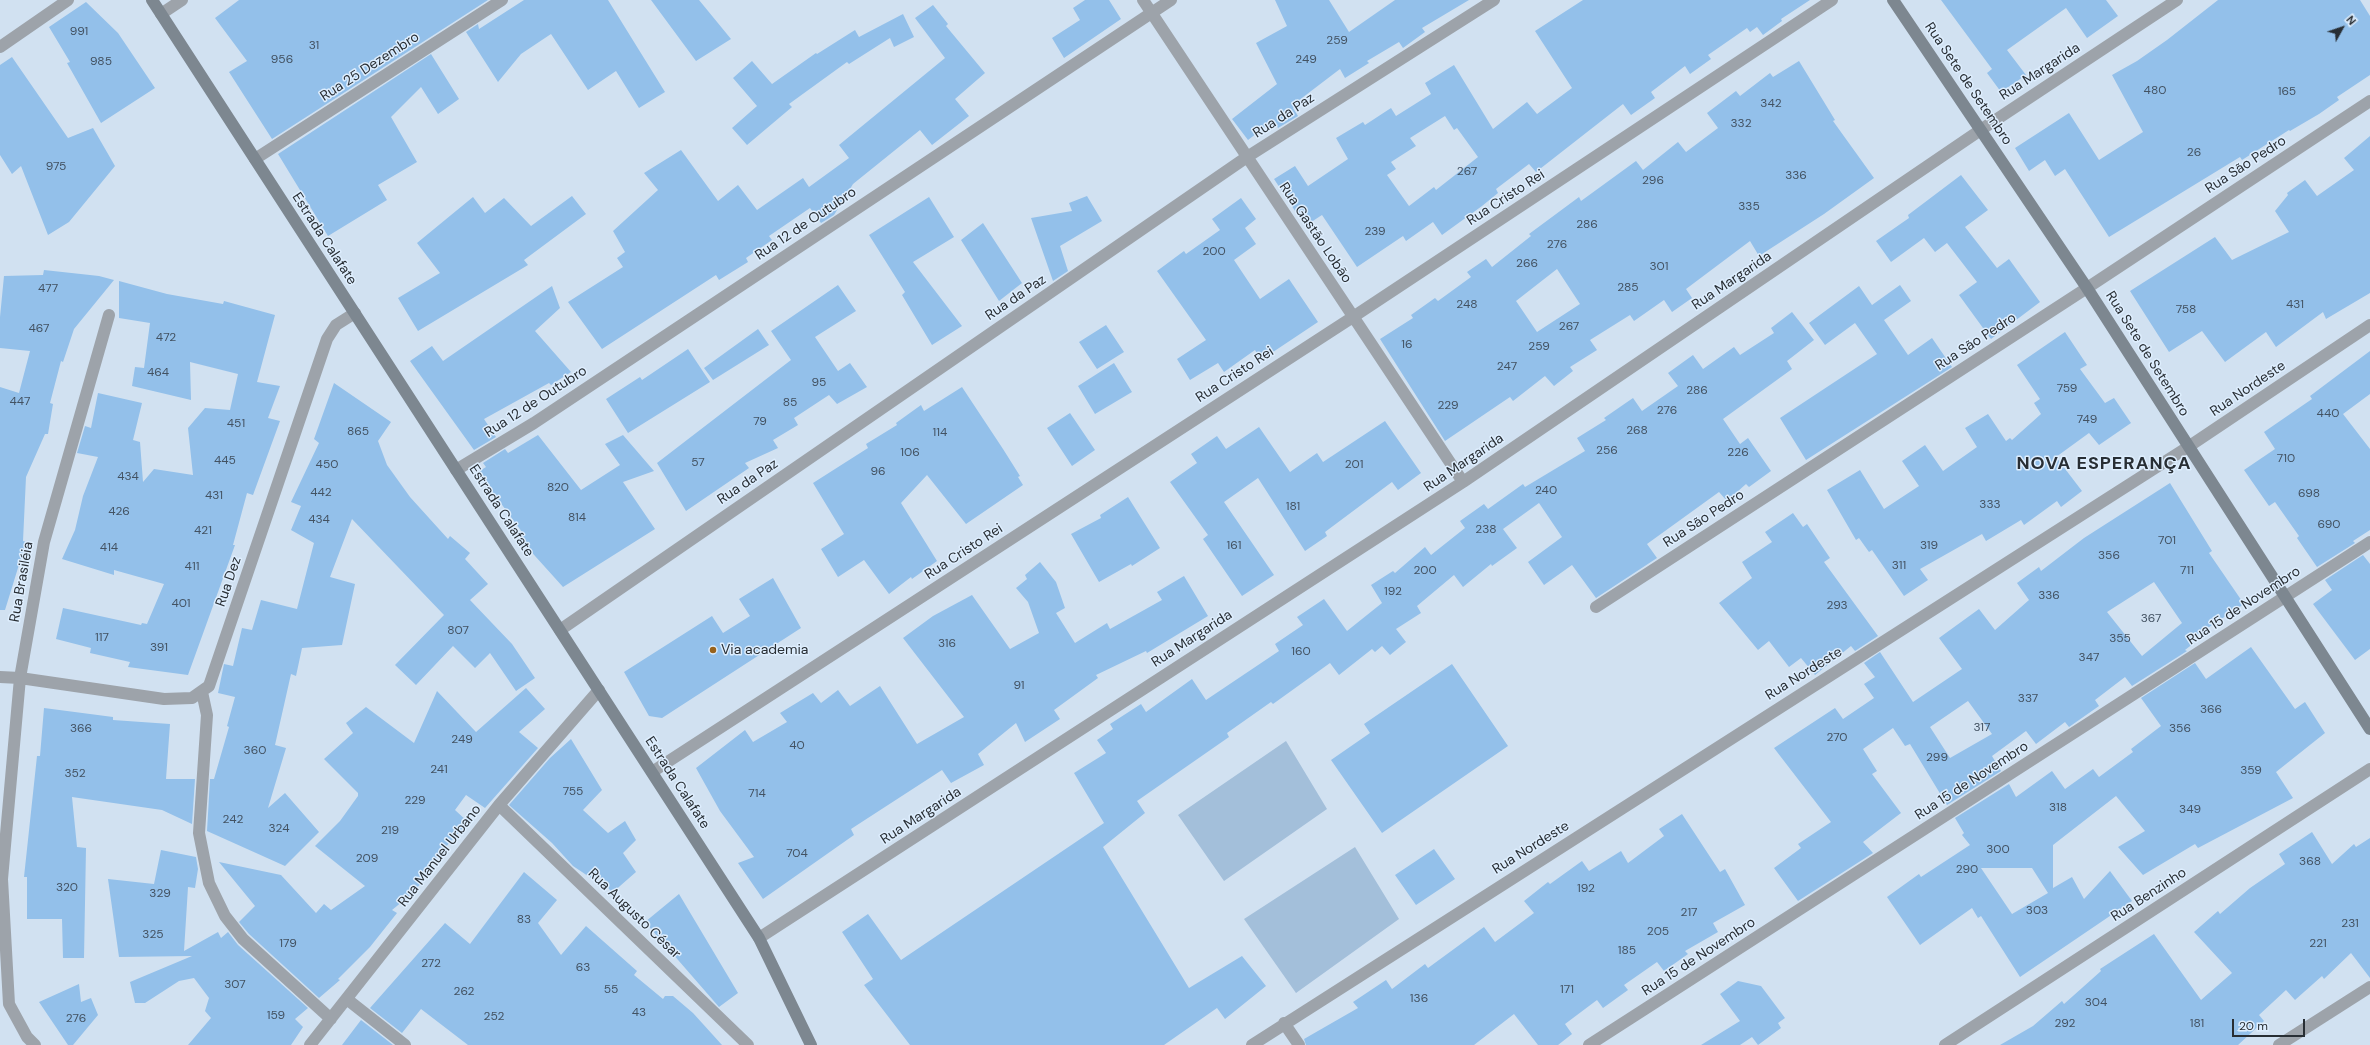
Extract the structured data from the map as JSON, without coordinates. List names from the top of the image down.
{
  "streets": {
    "street": [
      "Rua 25 Dezembro",
      "Rua Margarida",
      "Rua Sete de Setembro",
      "Rua da Paz",
      "Rua São Pedro",
      "Rua Cristo Rei",
      "Rua 12 de Outubro",
      "Rua Gastão Lobão",
      "Estrada Calafate",
      "Rua Nordeste",
      "Rua Brasiléia",
      "Rua Dez",
      "Rua 15 de Novembro",
      "Rua Manuel Urbano",
      "Rua Benzinho",
      "Rua Augusto César"
    ]
  },
  "crossings": [
    ["Rua 25 Dezembro", "Estrada Calafate"],
    ["Rua Margarida", "Rua Sete de Setembro"],
    ["Rua Margarida", "Rua Gastão Lobão"],
    ["Rua Margarida", "Estrada Calafate"],
    ["Rua Sete de Setembro", "Rua São Pedro"],
    ["Rua Sete de Setembro", "Rua Nordeste"],
    ["Rua Sete de Setembro", "Rua 15 de Novembro"],
    ["Rua da Paz", "Rua Gastão Lobão"],
    ["Rua da Paz", "Estrada Calafate"],
    ["Rua Cristo Rei", "Rua Gastão Lobão"],
    ["Rua Cristo Rei", "Estrada Calafate"],
    ["Rua 12 de Outubro", "Rua Gastão Lobão"],
    ["Rua 12 de Outubro", "Estrada Calafate"],
    ["Estrada Calafate", "Rua Dez"],
    ["Estrada Calafate", "Rua Manuel Urbano"],
    ["Rua Manuel Urbano", "Rua Augusto César"]
  ],
  "districts": ["NOVA ESPERANÇA"],
  "places": ["Via academia"],
  "house_numbers": [
    "991",
    "259",
    "31",
    "956",
    "249",
    "985",
    "480",
    "165",
    "342",
    "332",
    "26",
    "975",
    "267",
    "336",
    "296",
    "335",
    "286",
    "239",
    "276",
    "200",
    "266",
    "301",
    "285",
    "477",
    "248",
    "431",
    "758",
    "267",
    "467",
    "472",
    "16",
    "259",
    "247",
    "464",
    "95",
    "759",
    "286",
    "447",
    "85",
    "229",
    "276",
    "440",
    "749",
    "79",
    "451",
    "268",
    "865",
    "114",
    "256",
    "106",
    "226",
    "710",
    "445",
    "57",
    "450",
    "201",
    "96",
    "434",
    "820",
    "240",
    "442",
    "698",
    "431",
    "333",
    "181",
    "426",
    "814",
    "434",
    "690",
    "238",
    "421",
    "701",
    "161",
    "319",
    "414",
    "356",
    "311",
    "411",
    "200",
    "711",
    "192",
    "336",
    "401",
    "293",
    "367",
    "807",
    "117",
    "355",
    "316",
    "391",
    "160",
    "347",
    "91",
    "337",
    "366",
    "317",
    "366",
    "356",
    "270",
    "249",
    "40",
    "360",
    "299",
    "241",
    "359",
    "352",
    "755",
    "714",
    "229",
    "318",
    "349",
    "242",
    "324",
    "219",
    "300",
    "704",
    "209",
    "368",
    "290",
    "320",
    "192",
    "329",
    "303",
    "217",
    "83",
    "231",
    "205",
    "325",
    "179",
    "221",
    "185",
    "272",
    "63",
    "307",
    "55",
    "171",
    "262",
    "136",
    "304",
    "43",
    "159",
    "252",
    "276",
    "292",
    "181"
  ],
  "scale_bar": "20 m",
  "north": "top right"
}
